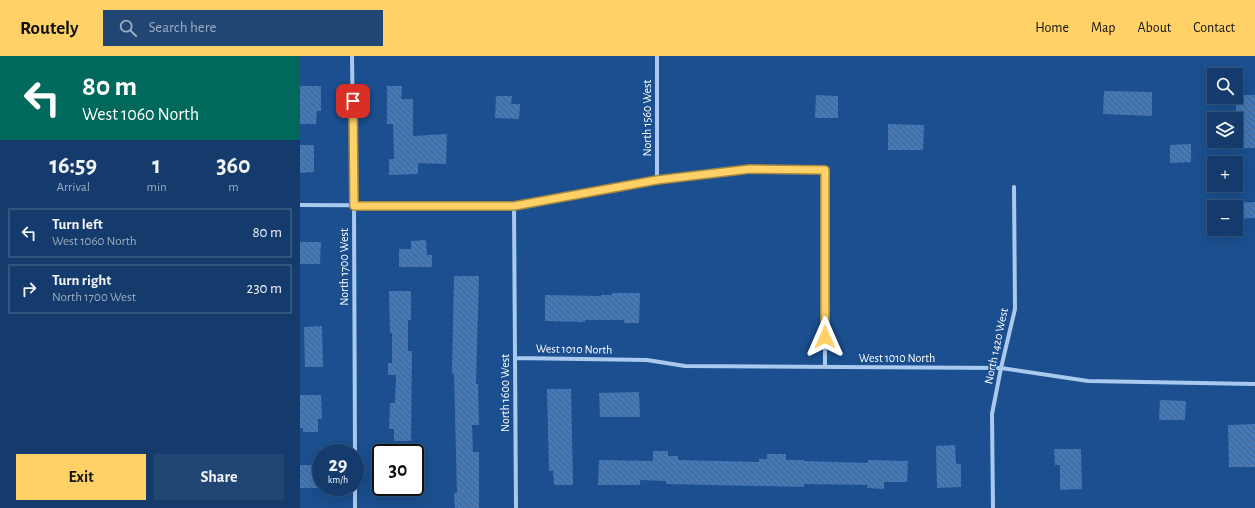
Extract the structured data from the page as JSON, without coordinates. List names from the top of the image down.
{
  "streets": {
    "street": [
      "North 1560 West",
      "North 1700 West",
      "North 1420 West",
      "West 1010 North",
      "North 1600 West"
    ]
  },
  "crossings": [
    ["North 1420 West", "West 1010 North"],
    ["West 1010 North", "North 1600 West"]
  ],
  "page": {
    "header": "Routely",
    "search": "Search here",
    "nav": [
      "Home",
      "Map",
      "About",
      "Contact"
    ],
    "turn": ["80 m", "West 1060 North"],
    "map_buttons": ["+", "−"],
    "eta": [
      "16:59",
      "Arrival",
      "1",
      "min",
      "360",
      "m"
    ],
    "list": [
      {
        "name": "Turn left",
        "note": "West 1060 North",
        "value": "80 m"
      },
      {
        "name": "Turn right",
        "note": "North 1700 West",
        "value": "230 m"
      }
    ],
    "speed": "29 km/h",
    "limit": "30",
    "buttons": ["Exit", "Share"]
  }
}
